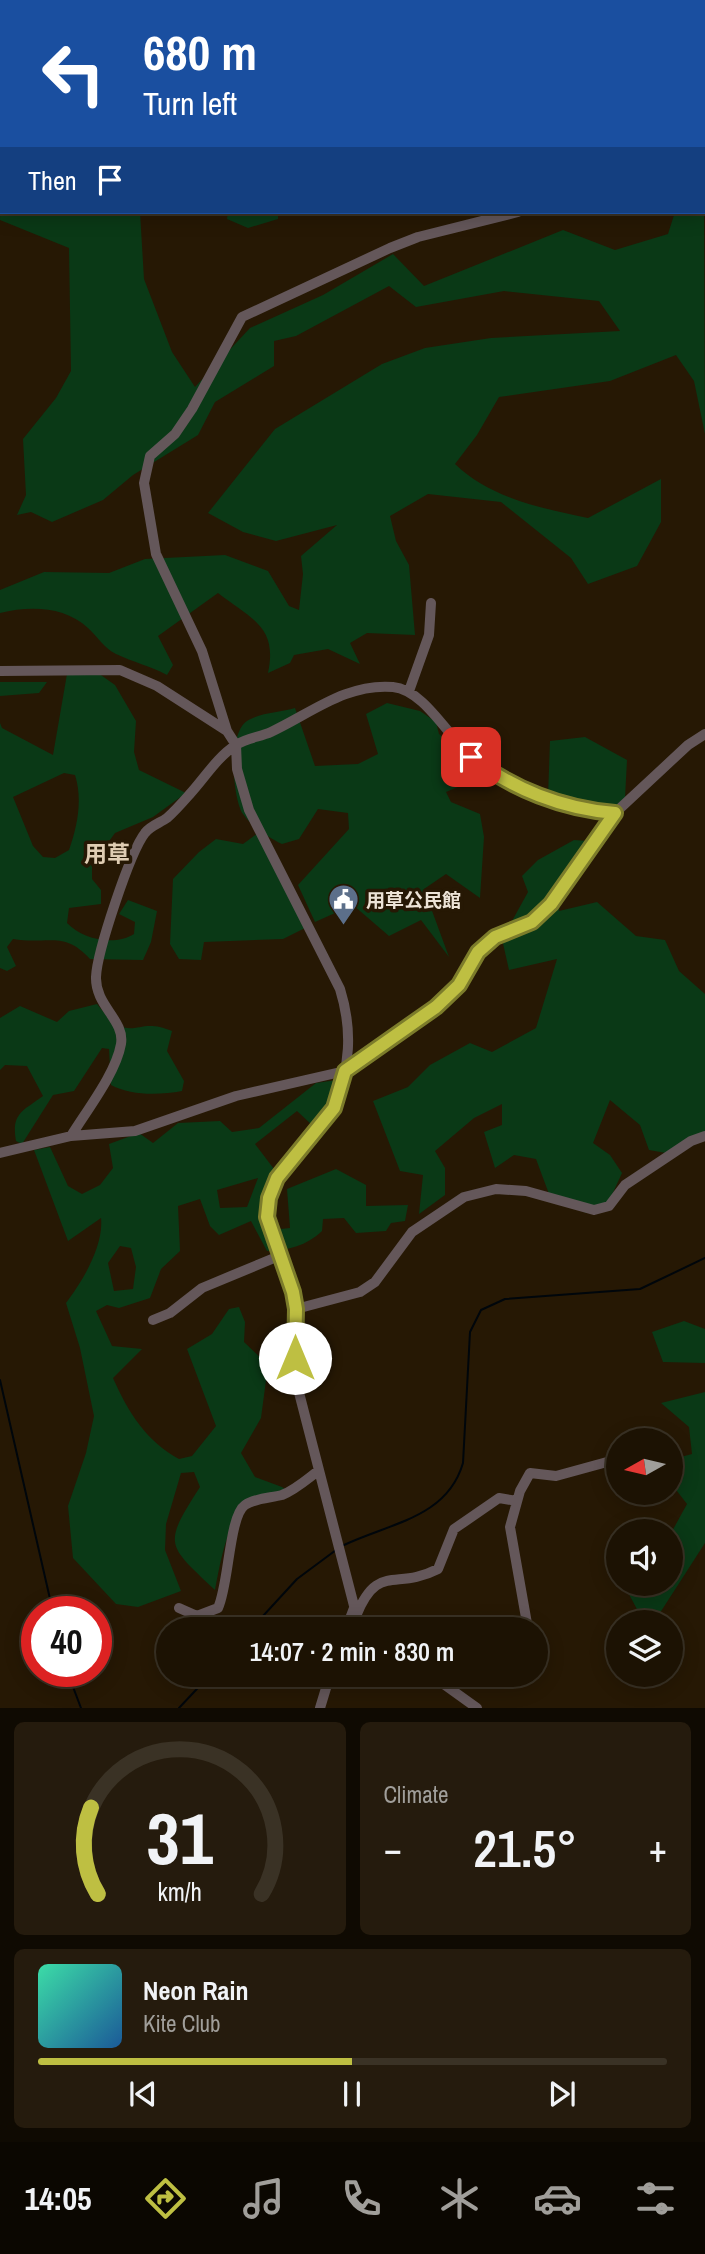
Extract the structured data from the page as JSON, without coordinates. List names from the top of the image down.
{
  "districts": ["用草"],
  "places": {
    "public building": ["用草公民館"]
  },
  "north": "left",
  "page": {
    "turn": ["680 m", "Turn left"],
    "then": "Then",
    "limit": "40",
    "trip": "14:07 · 2 min · 830 m",
    "tile": "Climate",
    "heat": ["−", "21.5°", "+"],
    "song": ["Neon Rain", "Kite Club"],
    "tabs": "14:05",
    "gauge": ["31", "km/h"]
  }
}
